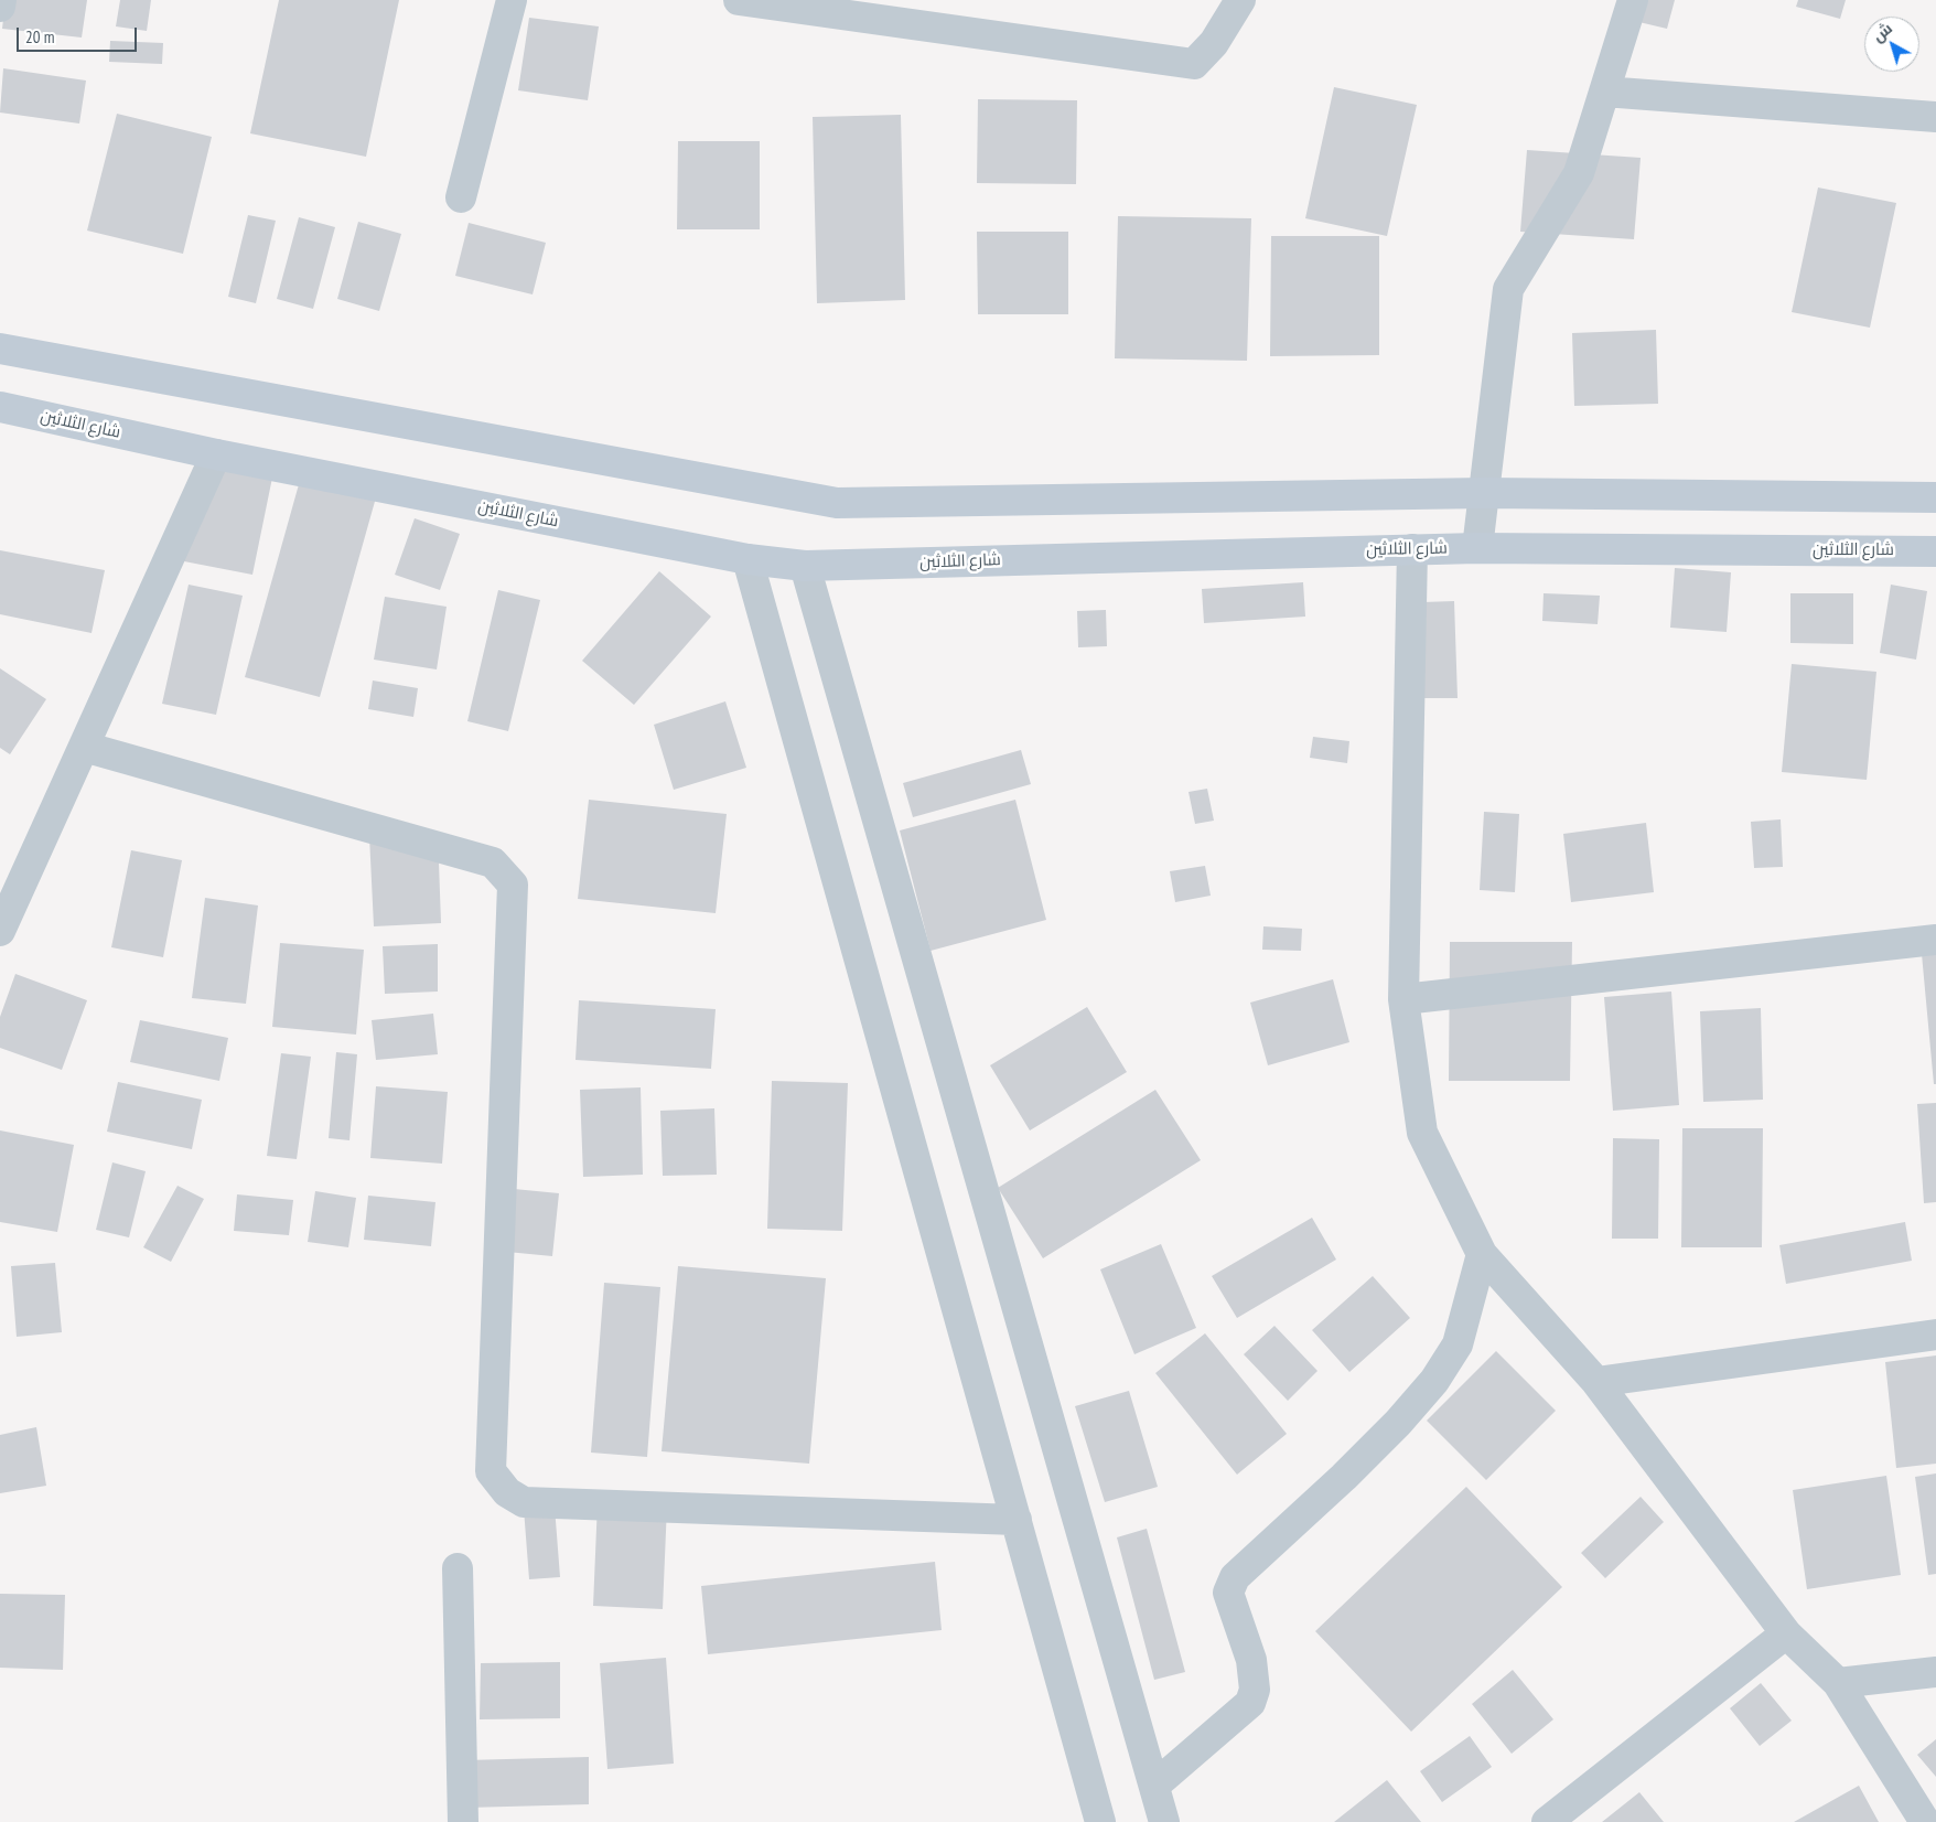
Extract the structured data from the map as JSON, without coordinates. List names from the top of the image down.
{
  "streets": {
    "main road": ["شارع الثلاثين"]
  },
  "scale_bar": "20 m",
  "north": "top left"
}
